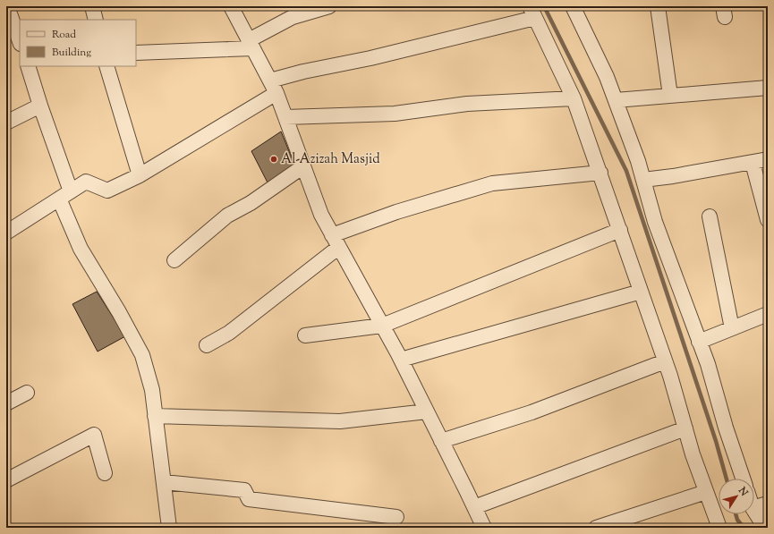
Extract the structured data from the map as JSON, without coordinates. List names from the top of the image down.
{
  "places": ["Al-Azizah Masjid"],
  "legend": ["Road", "Building"],
  "north": "top right"
}
